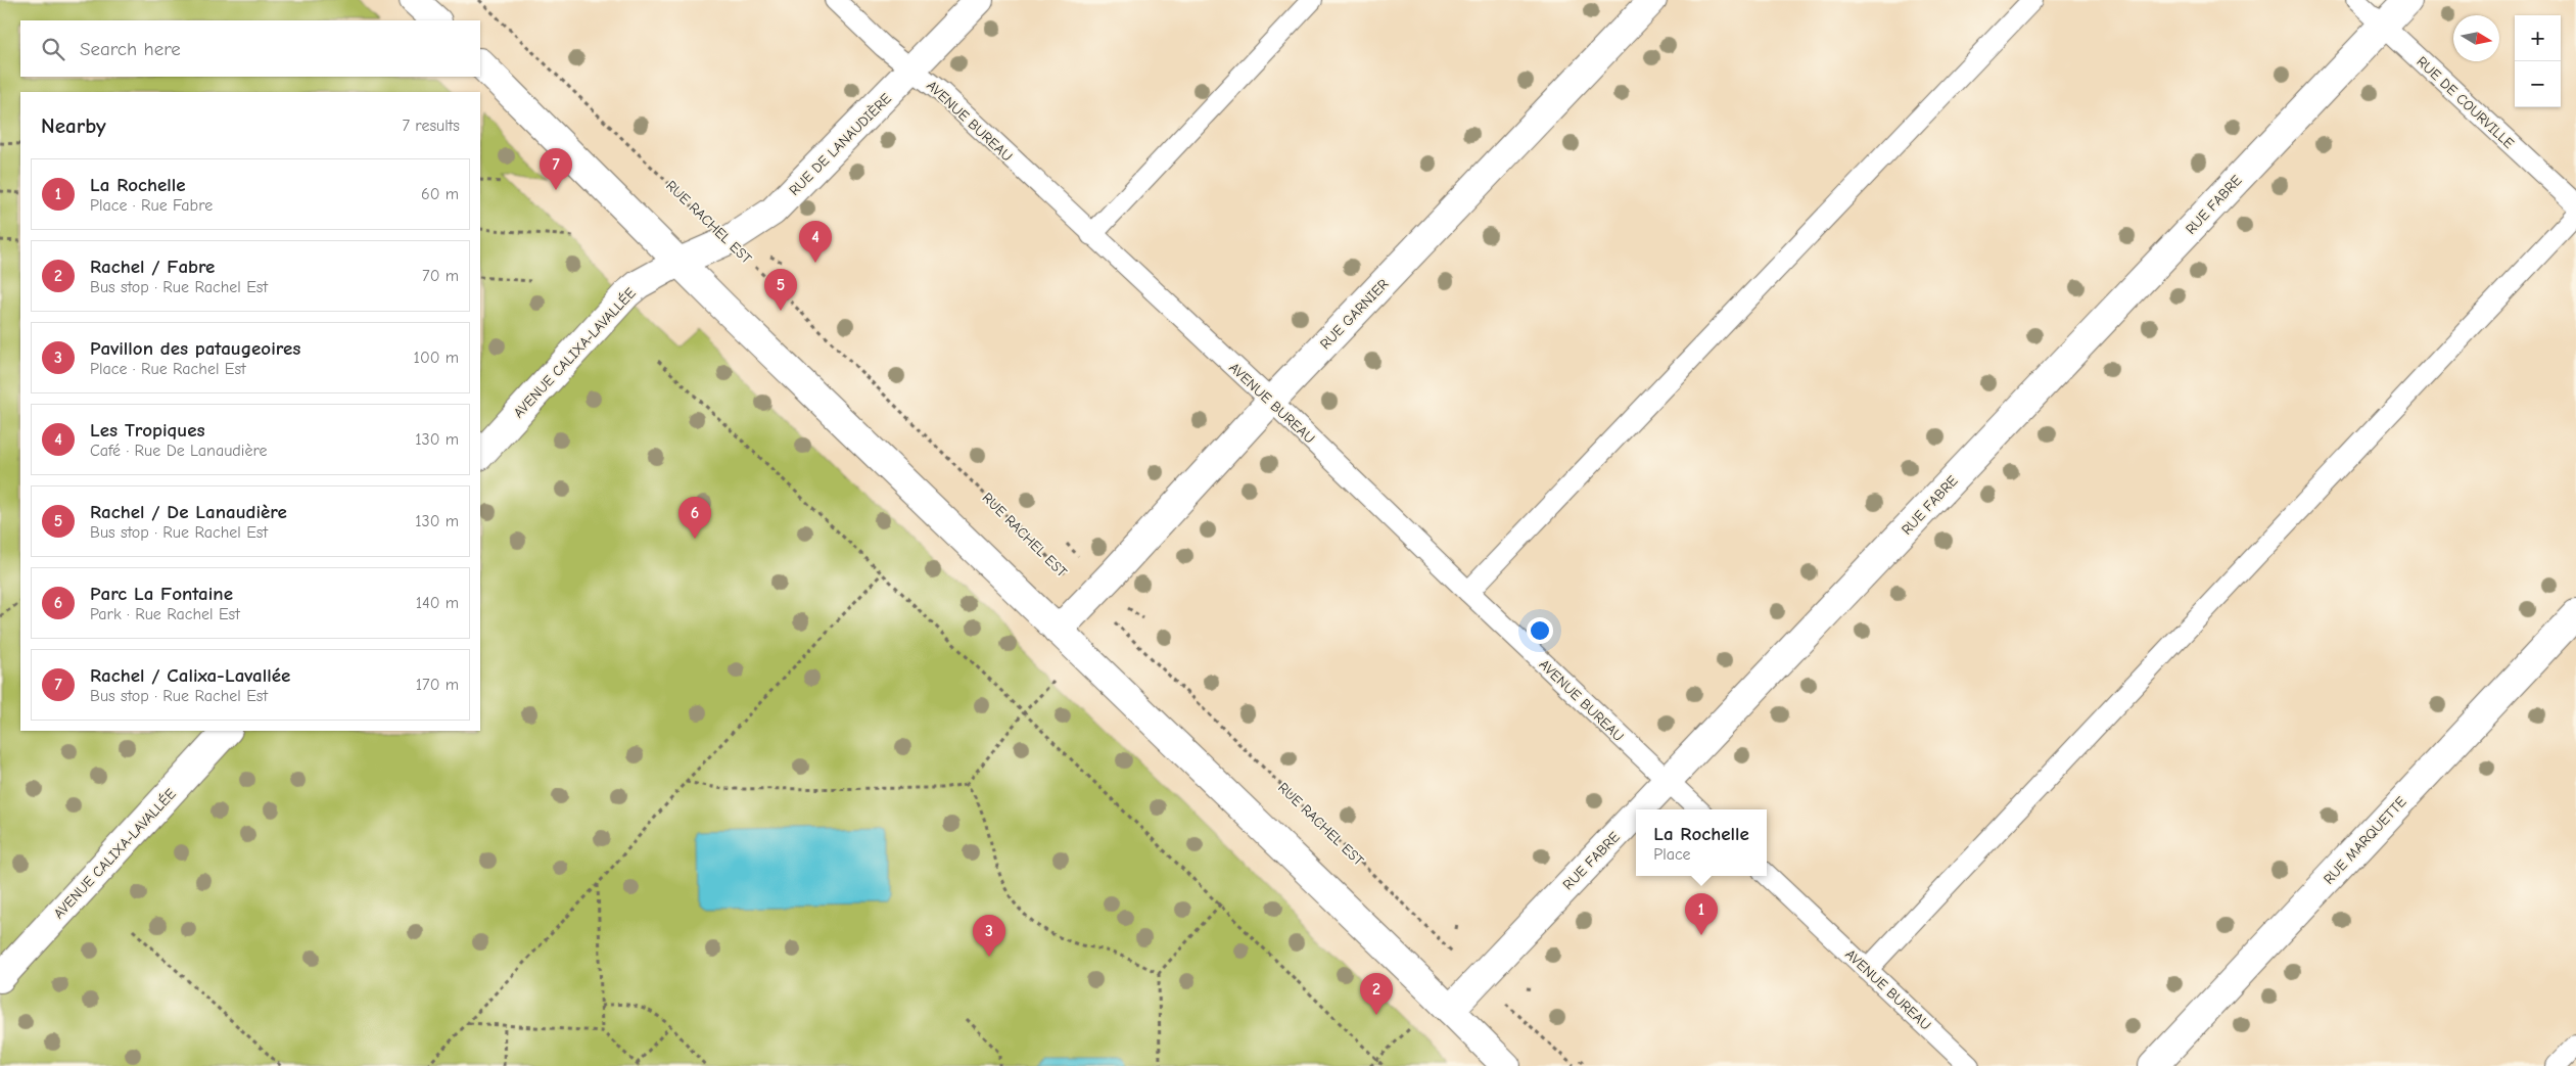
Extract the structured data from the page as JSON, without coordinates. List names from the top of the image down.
{
  "streets": {
    "street": [
      "RUE DE LANAUDIÈRE",
      "RUE FABRE",
      "RUE GARNIER",
      "AVENUE CALIXA-LAVALLÉE",
      "RUE MARQUETTE"
    ],
    "lane": ["RUE DE COURVILLE", "AVENUE BUREAU"],
    "path": ["RUE RACHEL EST"]
  },
  "crossings": [
    ["RUE DE COURVILLE", "RUE FABRE"],
    ["AVENUE BUREAU", "RUE DE LANAUDIÈRE"],
    ["AVENUE BUREAU", "RUE FABRE"],
    ["AVENUE BUREAU", "RUE GARNIER"],
    ["RUE DE LANAUDIÈRE", "RUE RACHEL EST"],
    ["RUE DE LANAUDIÈRE", "AVENUE CALIXA-LAVALLÉE"],
    ["RUE FABRE", "RUE RACHEL EST"],
    ["RUE RACHEL EST", "RUE GARNIER"]
  ],
  "north": "right",
  "page": {
    "map_buttons": ["+", "−"],
    "search": "Search here",
    "heading": ["Nearby", "7 results"],
    "pins": [
      "7",
      "4",
      "5",
      "6",
      "1",
      "3",
      "2"
    ],
    "list": [
      {
        "mark": "1",
        "name": "La Rochelle",
        "note": "Place · Rue Fabre",
        "value": "60 m"
      },
      {
        "mark": "2",
        "name": "Rachel / Fabre",
        "note": "Bus stop · Rue Rachel Est",
        "value": "70 m"
      },
      {
        "mark": "3",
        "name": "Pavillon des pataugeoires",
        "note": "Place · Rue Rachel Est",
        "value": "100 m"
      },
      {
        "mark": "4",
        "name": "Les Tropiques",
        "note": "Café · Rue De Lanaudière",
        "value": "130 m"
      },
      {
        "mark": "5",
        "name": "Rachel / De Lanaudière",
        "note": "Bus stop · Rue Rachel Est",
        "value": "130 m"
      },
      {
        "mark": "6",
        "name": "Parc La Fontaine",
        "note": "Park · Rue Rachel Est",
        "value": "140 m"
      },
      {
        "mark": "7",
        "name": "Rachel / Calixa-Lavallée",
        "note": "Bus stop · Rue Rachel Est",
        "value": "170 m"
      }
    ],
    "popup": ["La Rochelle", "Place"]
  }
}
